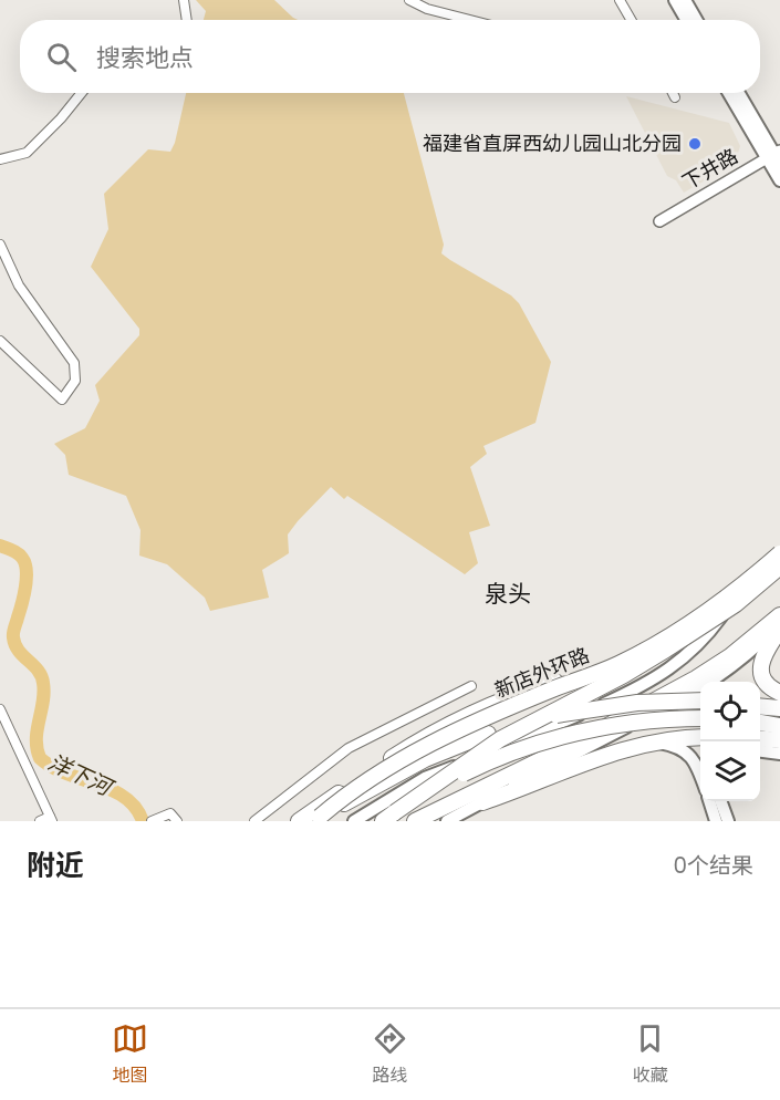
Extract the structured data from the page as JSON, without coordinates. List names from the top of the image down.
{
  "streets": {
    "highway": ["新店外环路"],
    "street": ["下井路"]
  },
  "districts": ["泉头"],
  "water": ["洋下河"],
  "places": ["福建省直屏西幼儿园山北分园"],
  "page": {
    "search": "搜索地点",
    "heading": ["附近", "0个结果"],
    "nav": ["地图", "路线", "收藏"]
  }
}
